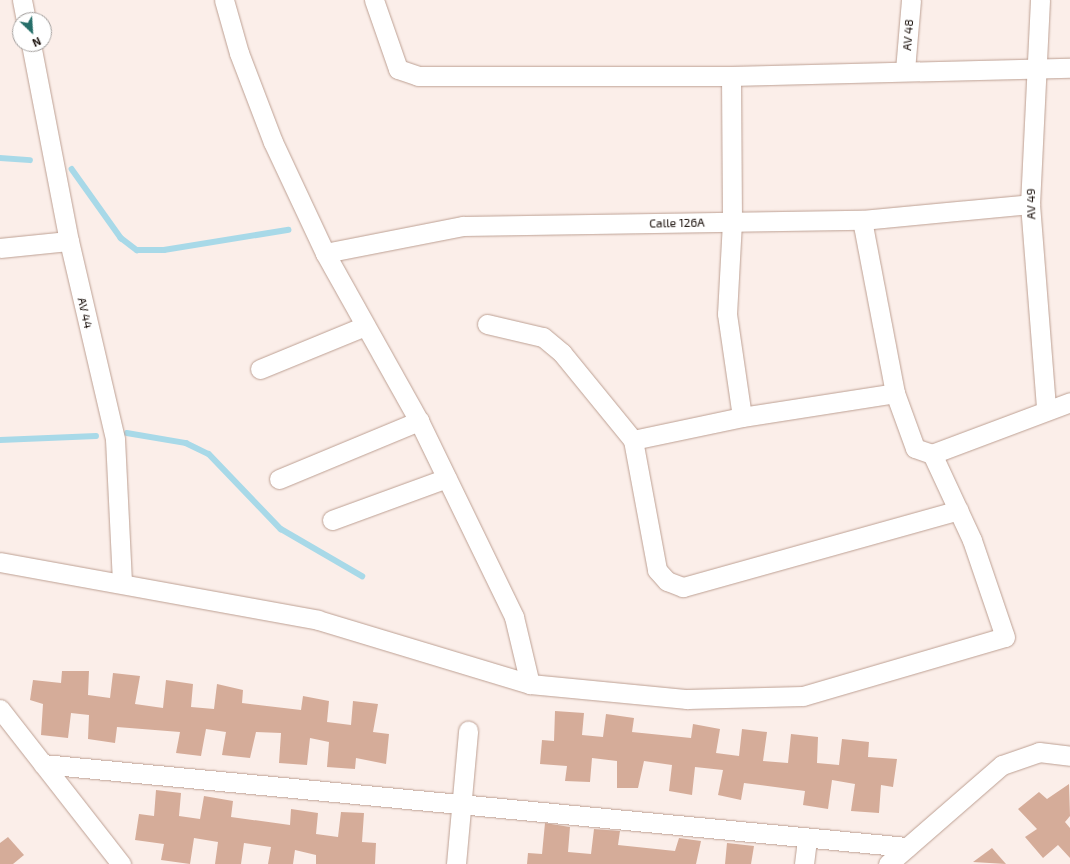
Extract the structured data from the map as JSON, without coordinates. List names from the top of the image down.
{
  "streets": {
    "street": [
      "AV 48",
      "AV 49",
      "Calle 126A",
      "AV 44"
    ]
  },
  "crossings": [
    ["AV 49", "Calle 126A"]
  ],
  "north": "bottom right"
}
